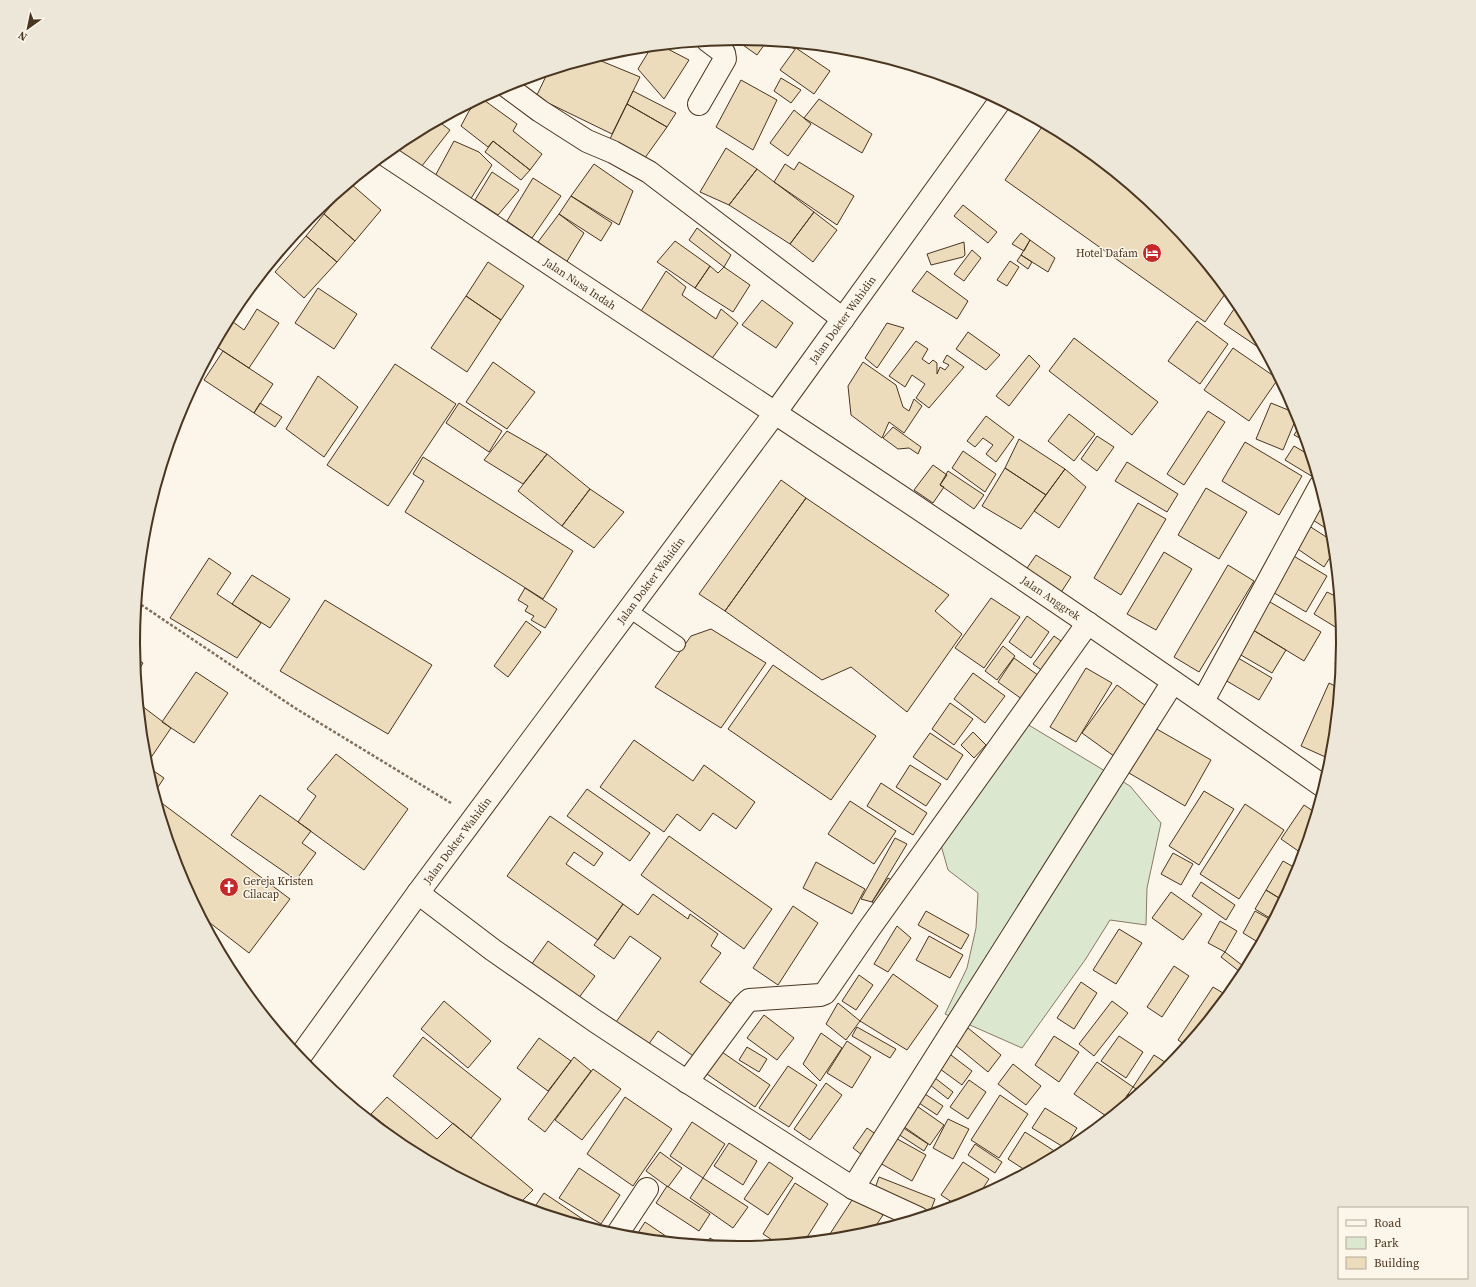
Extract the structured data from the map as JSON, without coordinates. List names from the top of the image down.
{
  "streets": {
    "street": ["Jalan Nusa Indah", "Jalan Dokter Wahidin", "Jalan Anggrek"]
  },
  "crossings": [
    ["Jalan Nusa Indah", "Jalan Dokter Wahidin"],
    ["Jalan Nusa Indah", "Jalan Anggrek"],
    ["Jalan Dokter Wahidin", "Jalan Anggrek"]
  ],
  "places": {
    "hotel": ["Hotel Dafam"],
    "church": ["Gereja Kristen Cilacap"]
  },
  "legend": ["Road", "Park", "Building"],
  "north": "bottom left"
}
